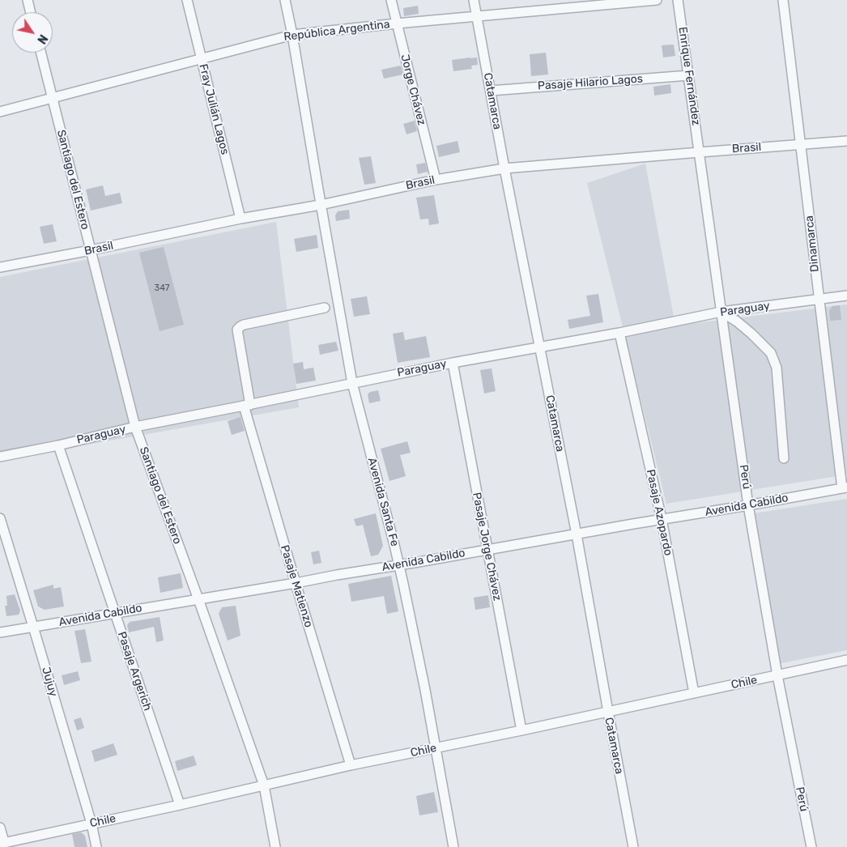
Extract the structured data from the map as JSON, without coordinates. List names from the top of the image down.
{
  "streets": {
    "street": [
      "República Argentina",
      "Enrique Fernández",
      "Pasaje Hilario Lagos",
      "Jorge Chávez",
      "Catamarca",
      "Fray Julián Lagos",
      "Brasil",
      "Santiago del Estero",
      "Dinamarca",
      "Paraguay",
      "Perú",
      "Avenida Santa Fe",
      "Avenida Cabildo",
      "Pasaje Azopardo",
      "Pasaje Jorge Chávez",
      "Pasaje Matienzo",
      "Pasaje Argerich",
      "Jujuy",
      "Chile"
    ]
  },
  "crossings": [
    ["República Argentina", "Jorge Chávez"],
    ["República Argentina", "Catamarca"],
    ["República Argentina", "Fray Julián Lagos"],
    ["República Argentina", "Santiago del Estero"],
    ["República Argentina", "Avenida Santa Fe"],
    ["Enrique Fernández", "Pasaje Hilario Lagos"],
    ["Enrique Fernández", "Brasil"],
    ["Enrique Fernández", "Perú"],
    ["Pasaje Hilario Lagos", "Catamarca"],
    ["Jorge Chávez", "Brasil"],
    ["Catamarca", "Brasil"],
    ["Catamarca", "Paraguay"],
    ["Catamarca", "Avenida Cabildo"],
    ["Catamarca", "Chile"],
    ["Fray Julián Lagos", "Brasil"],
    ["Brasil", "Santiago del Estero"],
    ["Brasil", "Dinamarca"],
    ["Brasil", "Perú"],
    ["Brasil", "Avenida Santa Fe"],
    ["Santiago del Estero", "Paraguay"],
    ["Santiago del Estero", "Avenida Cabildo"],
    ["Santiago del Estero", "Chile"],
    ["Dinamarca", "Paraguay"],
    ["Dinamarca", "Avenida Cabildo"],
    ["Paraguay", "Perú"],
    ["Paraguay", "Avenida Santa Fe"],
    ["Paraguay", "Pasaje Azopardo"],
    ["Paraguay", "Pasaje Jorge Chávez"],
    ["Paraguay", "Pasaje Matienzo"],
    ["Paraguay", "Pasaje Argerich"],
    ["Perú", "Avenida Cabildo"],
    ["Perú", "Chile"],
    ["Avenida Santa Fe", "Avenida Cabildo"],
    ["Avenida Santa Fe", "Chile"],
    ["Avenida Cabildo", "Pasaje Azopardo"],
    ["Avenida Cabildo", "Pasaje Jorge Chávez"],
    ["Avenida Cabildo", "Pasaje Matienzo"],
    ["Avenida Cabildo", "Pasaje Argerich"],
    ["Avenida Cabildo", "Jujuy"],
    ["Pasaje Azopardo", "Chile"],
    ["Pasaje Jorge Chávez", "Chile"],
    ["Pasaje Matienzo", "Chile"],
    ["Pasaje Argerich", "Chile"],
    ["Jujuy", "Chile"]
  ],
  "house_numbers": ["347"],
  "north": "bottom right"
}
